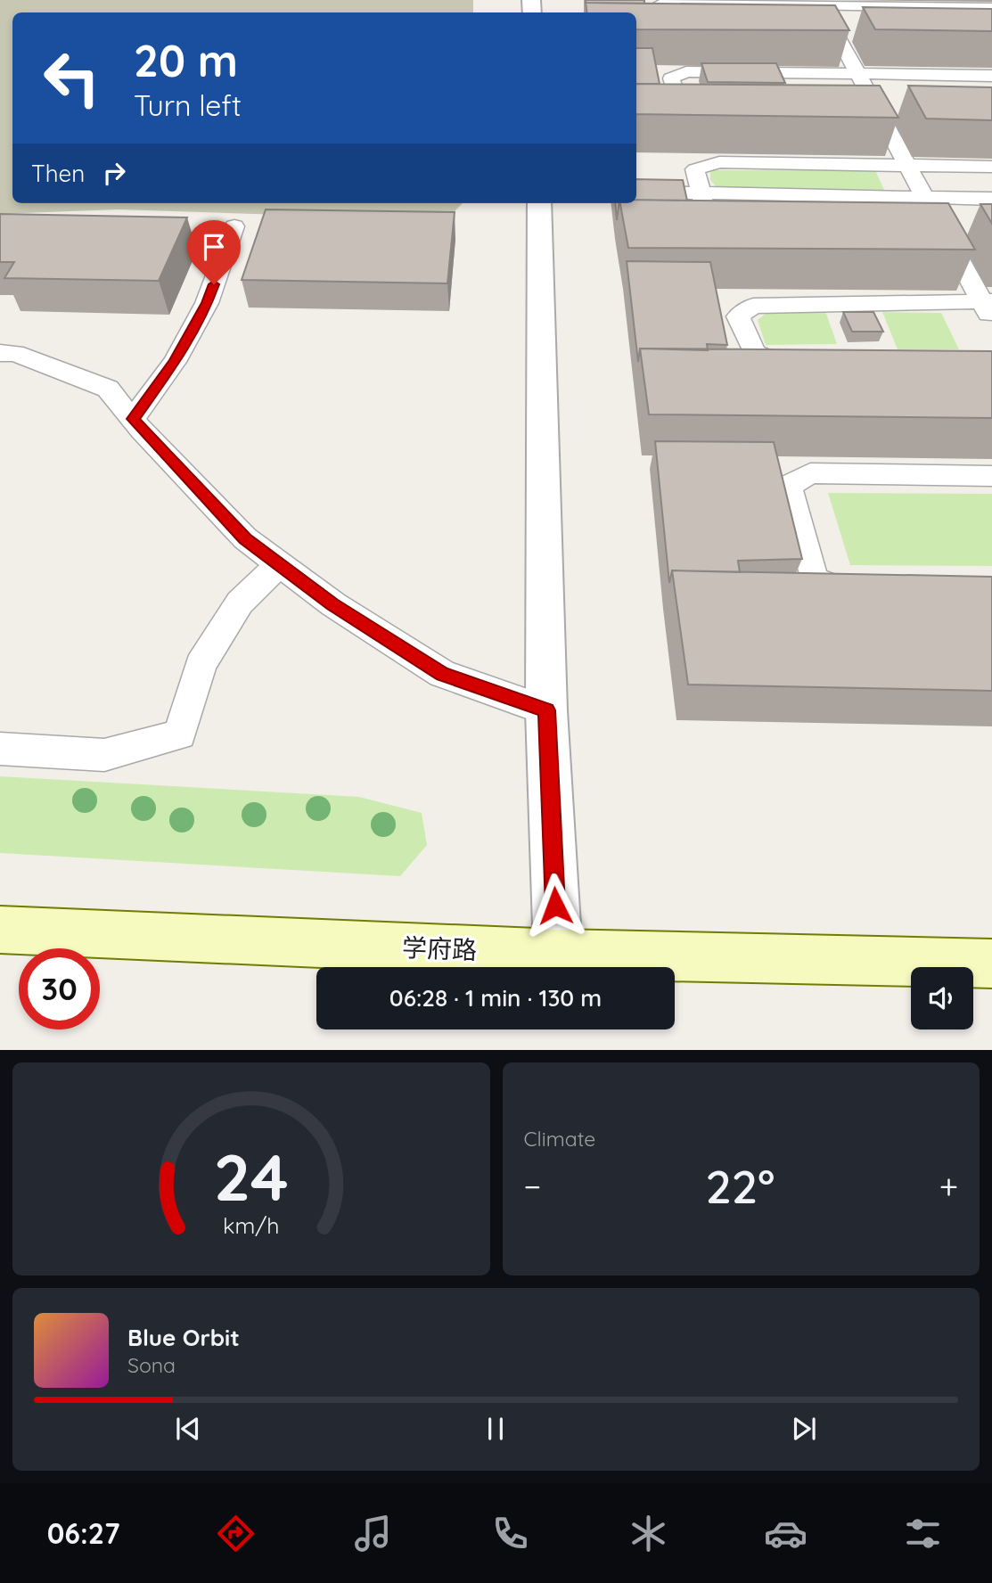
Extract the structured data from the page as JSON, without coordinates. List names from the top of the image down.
{
  "streets": {
    "street": ["学府路"]
  },
  "page": {
    "turn": ["20 m", "Turn left"],
    "then": "Then",
    "limit": "30",
    "trip": "06:28 · 1 min · 130 m",
    "tile": "Climate",
    "heat": ["−", "22°", "+"],
    "song": ["Blue Orbit", "Sona"],
    "tabs": "06:27",
    "gauge": ["24", "km/h"]
  }
}
